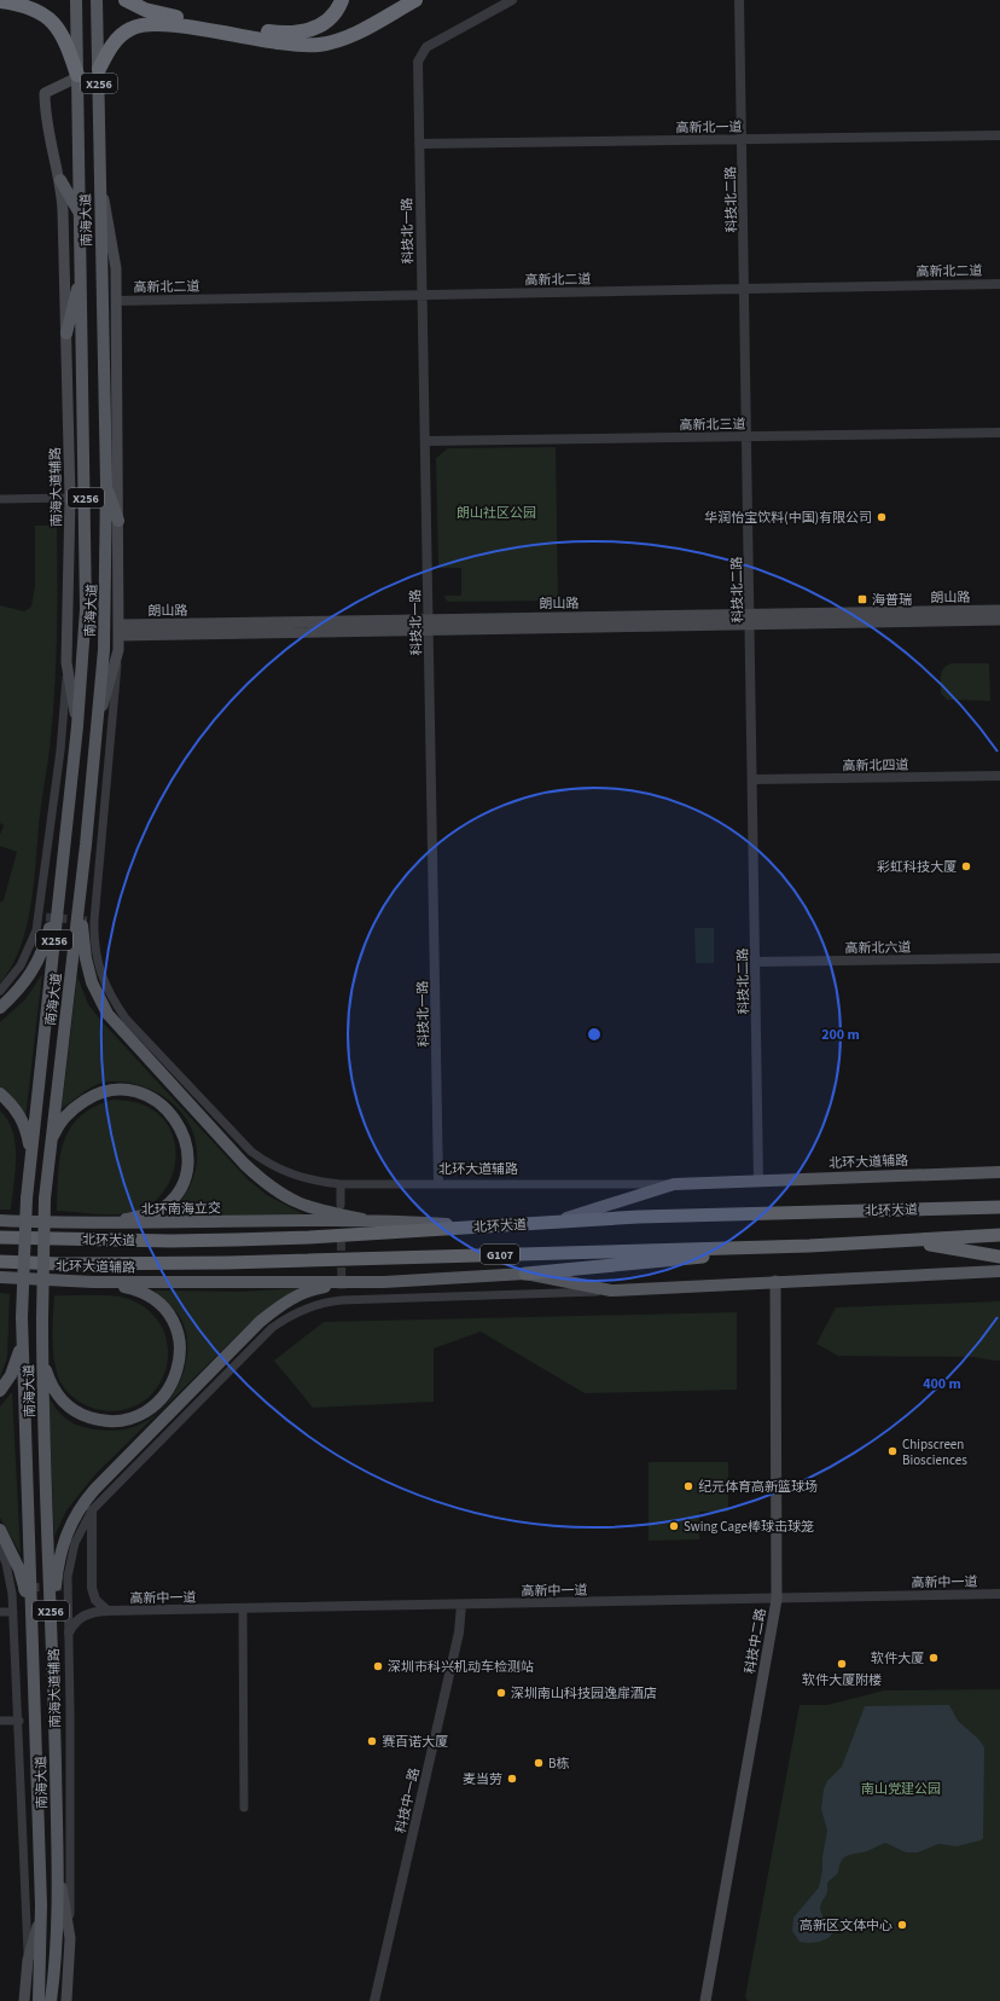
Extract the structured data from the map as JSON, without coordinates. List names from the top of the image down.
{
  "streets": {
    "highway": ["北环大道", "G107"],
    "main road": [
      "X256",
      "南海大道",
      "南海大道辅路",
      "朗山路",
      "北环大道辅路",
      "北环南海立交",
      "科技中二路"
    ],
    "street": [
      "高新北一道",
      "科技北二路",
      "科技北一路",
      "高新北二道",
      "高新北三道",
      "高新北四道",
      "高新北六道",
      "高新中一道",
      "科技中一路"
    ]
  },
  "crossings": [
    ["高新北一道", "科技北二路"],
    ["高新北一道", "科技北一路"],
    ["科技北二路", "高新北二道"],
    ["科技北二路", "高新北三道"],
    ["科技北二路", "朗山路"],
    ["科技北二路", "高新北四道"],
    ["科技北二路", "高新北六道"],
    ["科技北二路", "北环大道辅路"],
    ["南海大道", "南海大道辅路"],
    ["科技北一路", "高新北二道"],
    ["科技北一路", "高新北三道"],
    ["科技北一路", "朗山路"],
    ["科技北一路", "北环大道辅路"],
    ["南海大道辅路", "北环大道辅路"],
    ["南海大道辅路", "高新中一道"],
    ["北环大道辅路", "科技中二路"],
    ["高新中一道", "科技中二路"],
    ["高新中一道", "科技中一路"]
  ],
  "parks": ["朗山社区公园", "南山党建公园"],
  "places": {
    "other": [
      "华润怡宝饮料(中国)有限公司",
      "彩虹科技大厦",
      "Chipscreen Biosciences",
      "纪元体育高新篮球场",
      "Swing Cage棒球击球笼",
      "软件大厦",
      "软件大厦附楼",
      "深圳市科兴机动车检测站",
      "深圳南山科技园逸扉酒店",
      "赛百诺大厦",
      "B栋",
      "麦当劳",
      "高新区文体中心"
    ],
    "transit": ["海普瑞"]
  },
  "rings": ["200 m", "400 m"]
}
